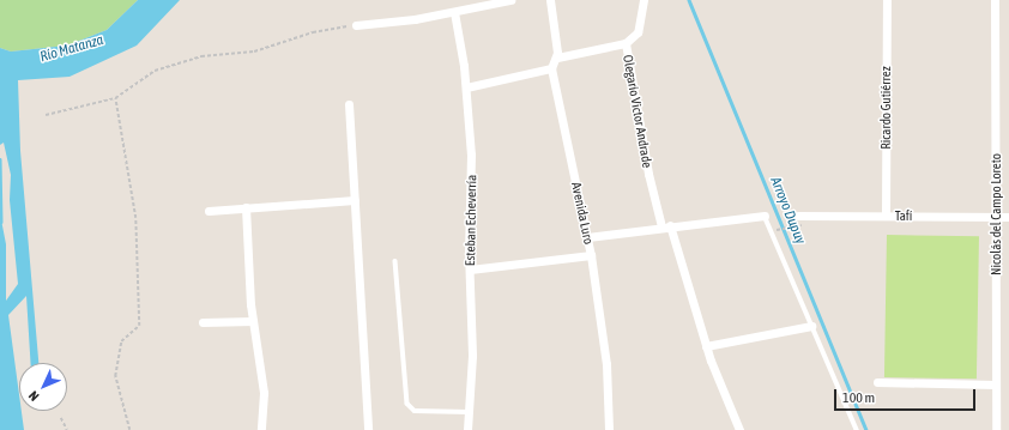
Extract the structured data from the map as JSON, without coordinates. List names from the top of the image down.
{
  "streets": {
    "street": [
      "Ricardo Gutiérrez",
      "Olegario Victor Andrade",
      "Avenida Luro",
      "Nicolás del Campo Loreto",
      "Tafí",
      "Esteban Echeverría"
    ]
  },
  "crossings": [
    ["Ricardo Gutiérrez", "Tafí"],
    ["Nicolás del Campo Loreto", "Tafí"]
  ],
  "water": ["Río Matanza", "Arroyo Dupuy"],
  "scale_bar": "100 m",
  "north": "bottom left"
}
